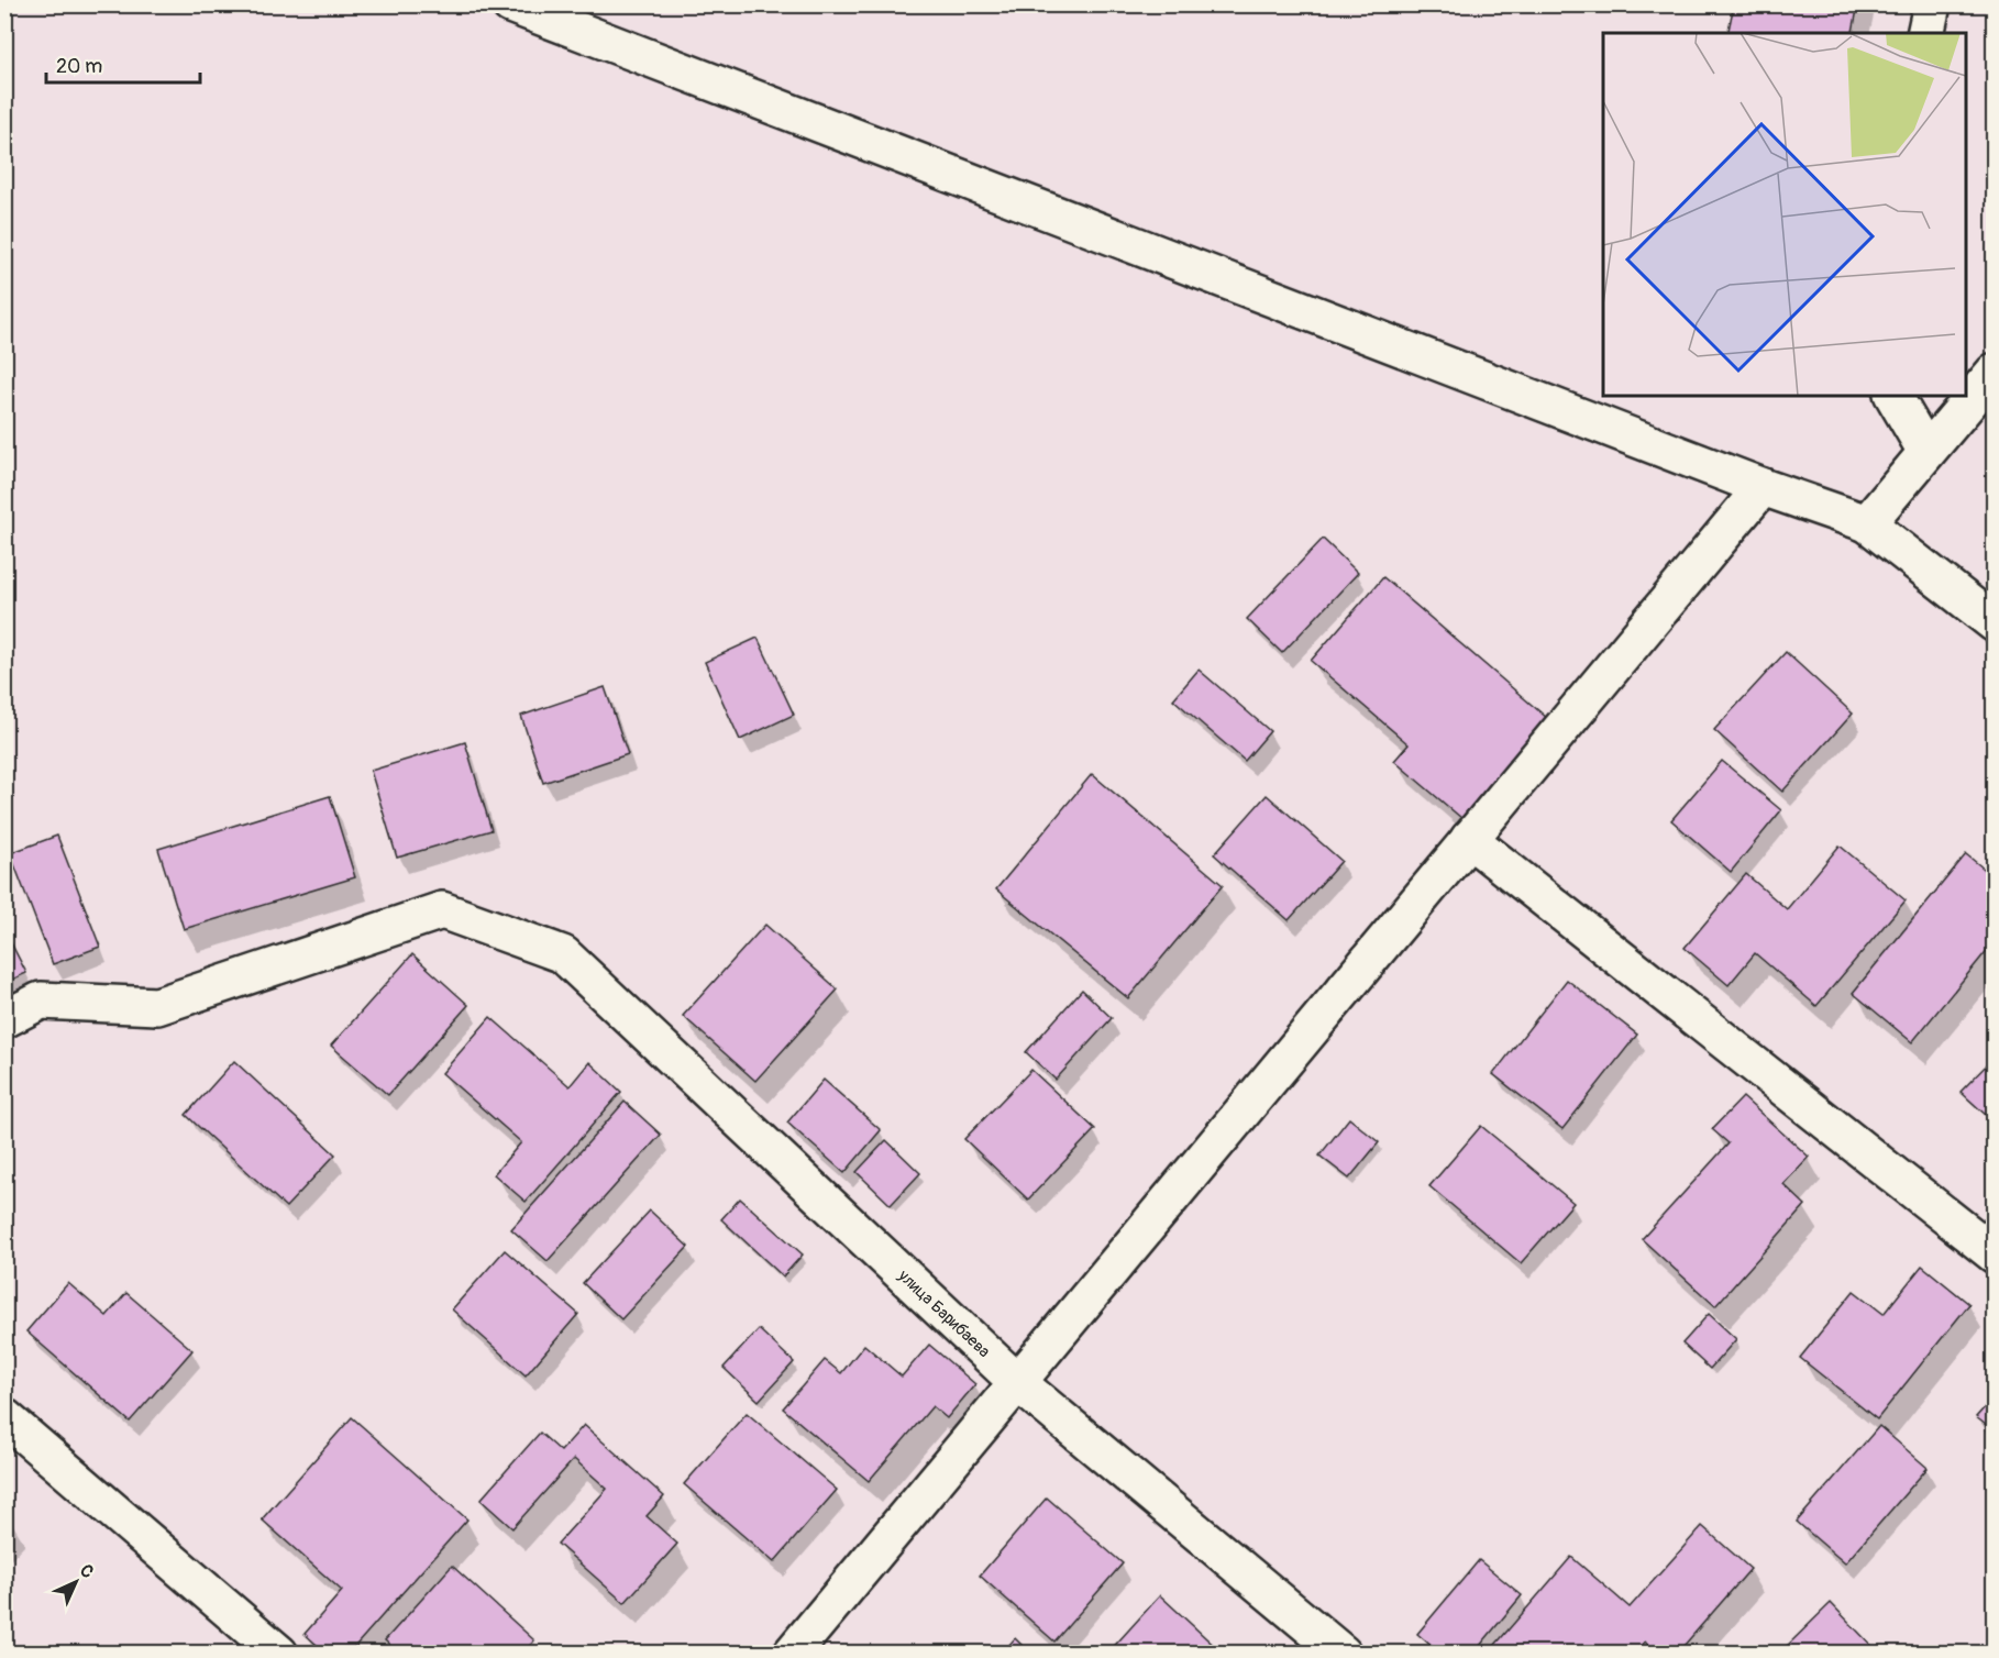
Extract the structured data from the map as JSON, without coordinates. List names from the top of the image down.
{
  "streets": {
    "street": ["улица Барибаева"]
  },
  "scale_bar": "20 m",
  "north": "top right"
}
